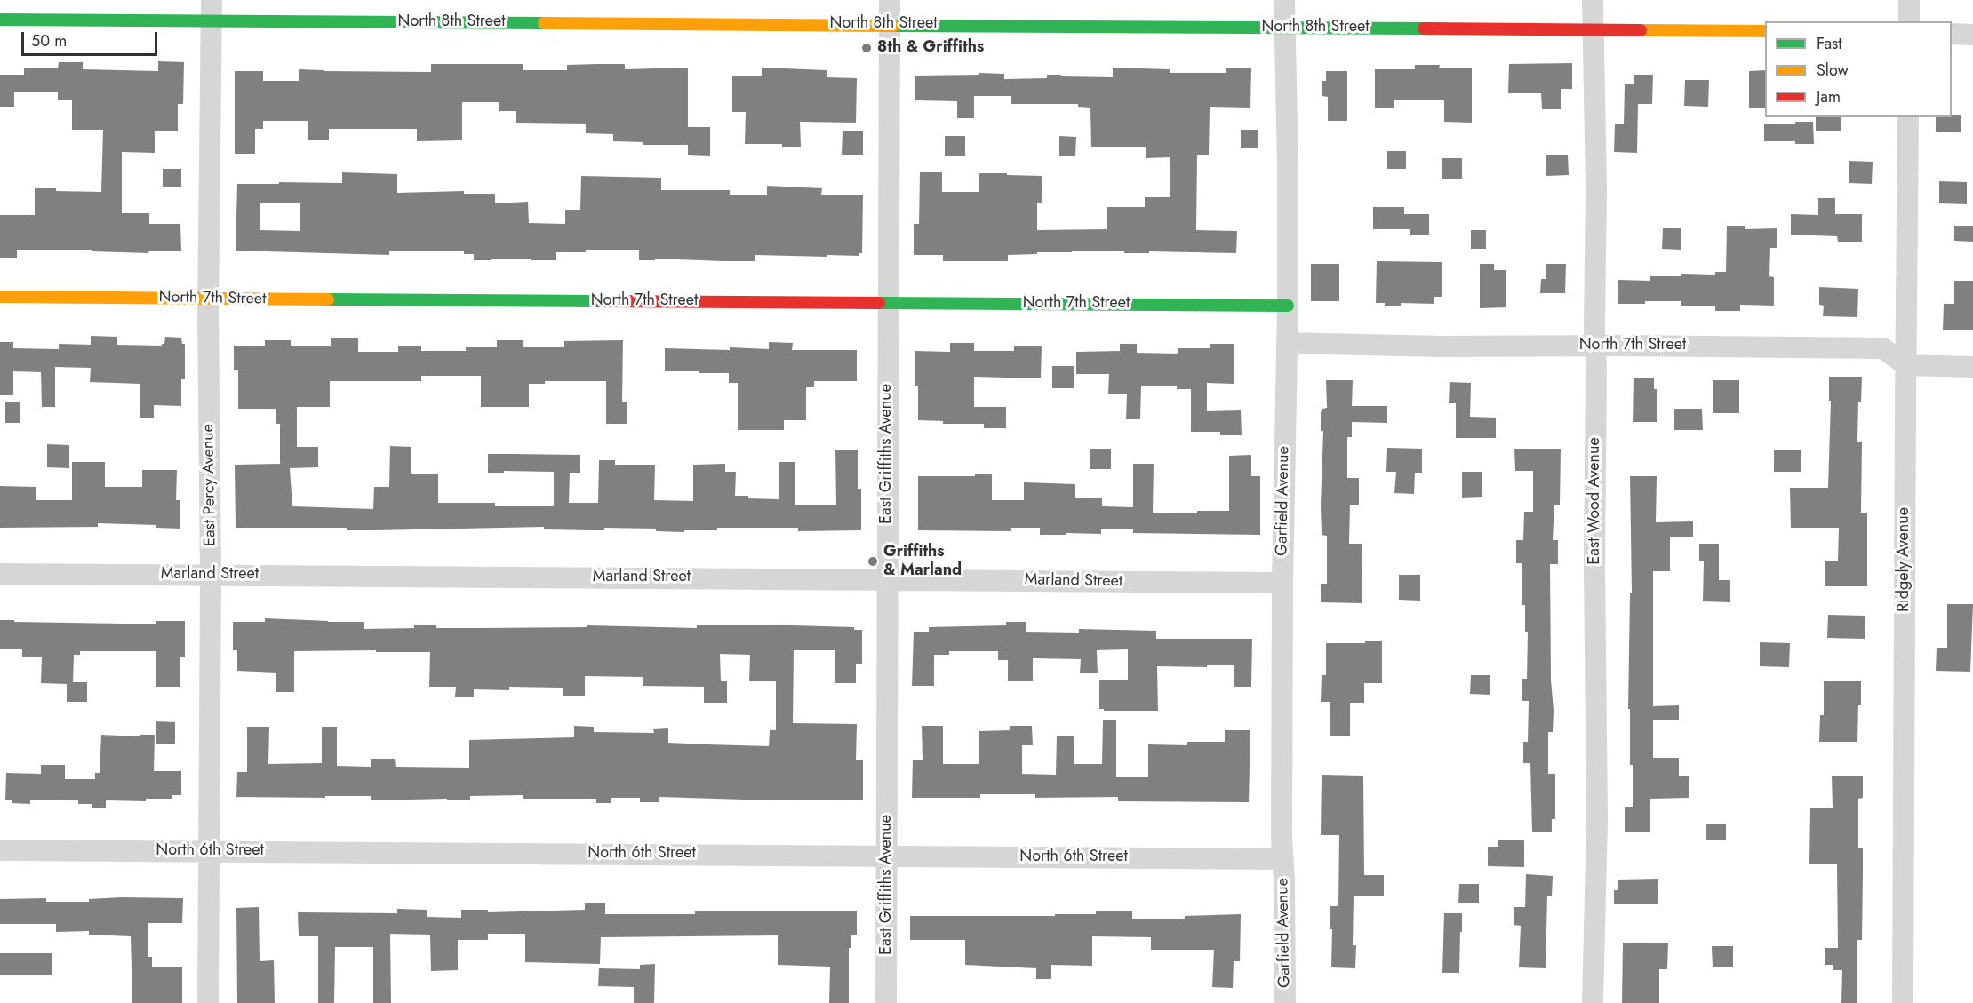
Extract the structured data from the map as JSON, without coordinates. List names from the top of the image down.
{
  "streets": {
    "street": [
      "North 8th Street",
      "North 7th Street",
      "East Griffiths Avenue",
      "East Percy Avenue",
      "Garfield Avenue",
      "East Wood Avenue",
      "Ridgely Avenue",
      "Marland Street",
      "North 6th Street"
    ]
  },
  "crossings": [
    ["North 8th Street", "East Griffiths Avenue"],
    ["North 8th Street", "East Percy Avenue"],
    ["North 8th Street", "Garfield Avenue"],
    ["North 8th Street", "East Wood Avenue"],
    ["North 7th Street", "East Griffiths Avenue"],
    ["North 7th Street", "East Percy Avenue"],
    ["North 7th Street", "Garfield Avenue"],
    ["North 7th Street", "East Wood Avenue"],
    ["North 7th Street", "Ridgely Avenue"],
    ["East Griffiths Avenue", "Marland Street"],
    ["East Griffiths Avenue", "North 6th Street"],
    ["East Percy Avenue", "Marland Street"],
    ["East Percy Avenue", "North 6th Street"],
    ["Garfield Avenue", "Marland Street"],
    ["Garfield Avenue", "North 6th Street"]
  ],
  "places": ["8th & Griffiths", "Griffiths & Marland"],
  "legend": ["Fast", "Slow", "Jam"],
  "scale_bar": "50 m"
}
